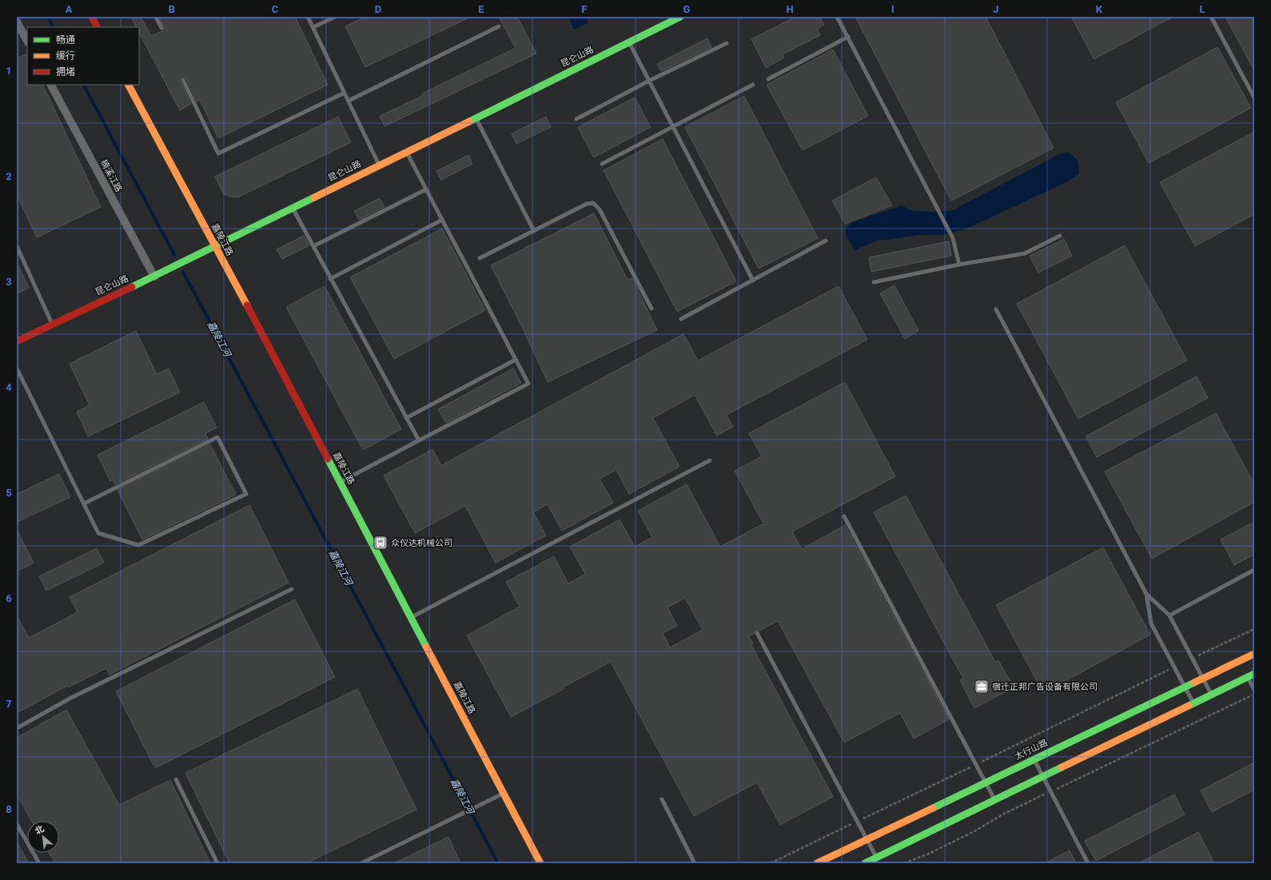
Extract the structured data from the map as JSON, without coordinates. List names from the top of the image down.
{
  "streets": {
    "street": [
      "昆仑山路",
      "楠溪江路",
      "嘉陵江路",
      "太行山路"
    ]
  },
  "crossings": [
    ["昆仑山路", "楠溪江路"],
    ["昆仑山路", "嘉陵江路"]
  ],
  "water": ["嘉陵江河"],
  "places": {
    "bus stop": ["众仪达机械公司"],
    "office": ["宿迁正邦广告设备有限公司"]
  },
  "legend": ["畅通", "缓行", "拥堵"],
  "north": "top left",
  "grid": {
    "columns": [
      "A",
      "B",
      "C",
      "D",
      "E",
      "F",
      "G",
      "H",
      "I",
      "J",
      "K",
      "L"
    ],
    "rows": [
      "1",
      "2",
      "3",
      "4",
      "5",
      "6",
      "7",
      "8"
    ]
  }
}
